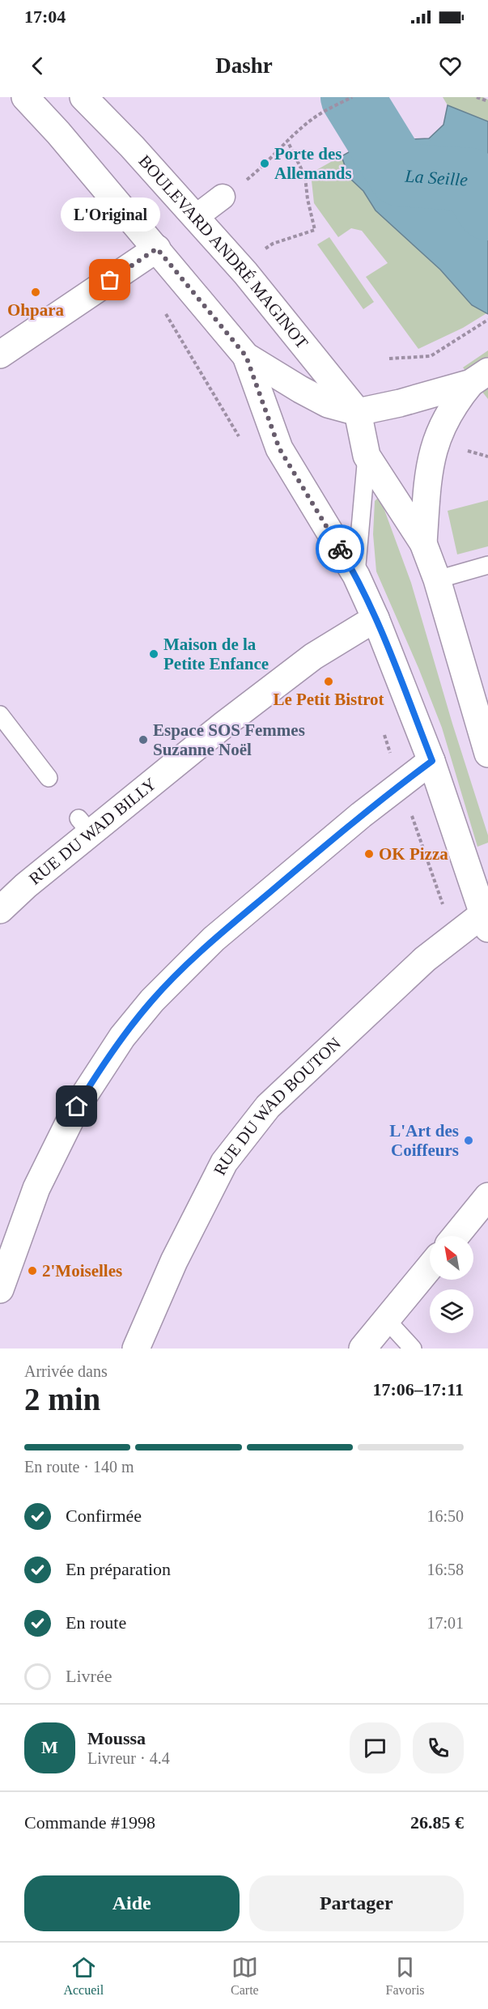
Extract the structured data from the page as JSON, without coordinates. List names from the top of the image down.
{
  "streets": {
    "main road": ["BOULEVARD ANDRÉ MAGINOT", "RUE DU WAD BILLY", "RUE DU WAD BOUTON"]
  },
  "water": ["La Seille"],
  "places": [
    "Porte des Allemands",
    "L'Original",
    "Ohpara",
    "Maison de la Petite Enfance",
    "Le Petit Bistrot",
    "Espace SOS Femmes Suzanne Noël",
    "OK Pizza",
    "L'Art des Coiffeurs",
    "2'Moiselles"
  ],
  "north": "top left",
  "page": {
    "status": "17:04",
    "header": "Dashr",
    "bubble": "L'Original",
    "heading": ["2 min", "Arrivée dans", "17:06–17:11"],
    "panel": [
      "Moussa",
      "Livreur · 4.4",
      "Commande #1998",
      "26.85 €"
    ],
    "bar": "En route · 140 m",
    "list": [
      ["Confirmée", "16:50"],
      ["En préparation", "16:58"],
      ["En route", "17:01"],
      "Livrée"
    ],
    "round": "M",
    "buttons": ["Aide", "Partager"],
    "tabs": ["Accueil", "Carte", "Favoris"]
  }
}
